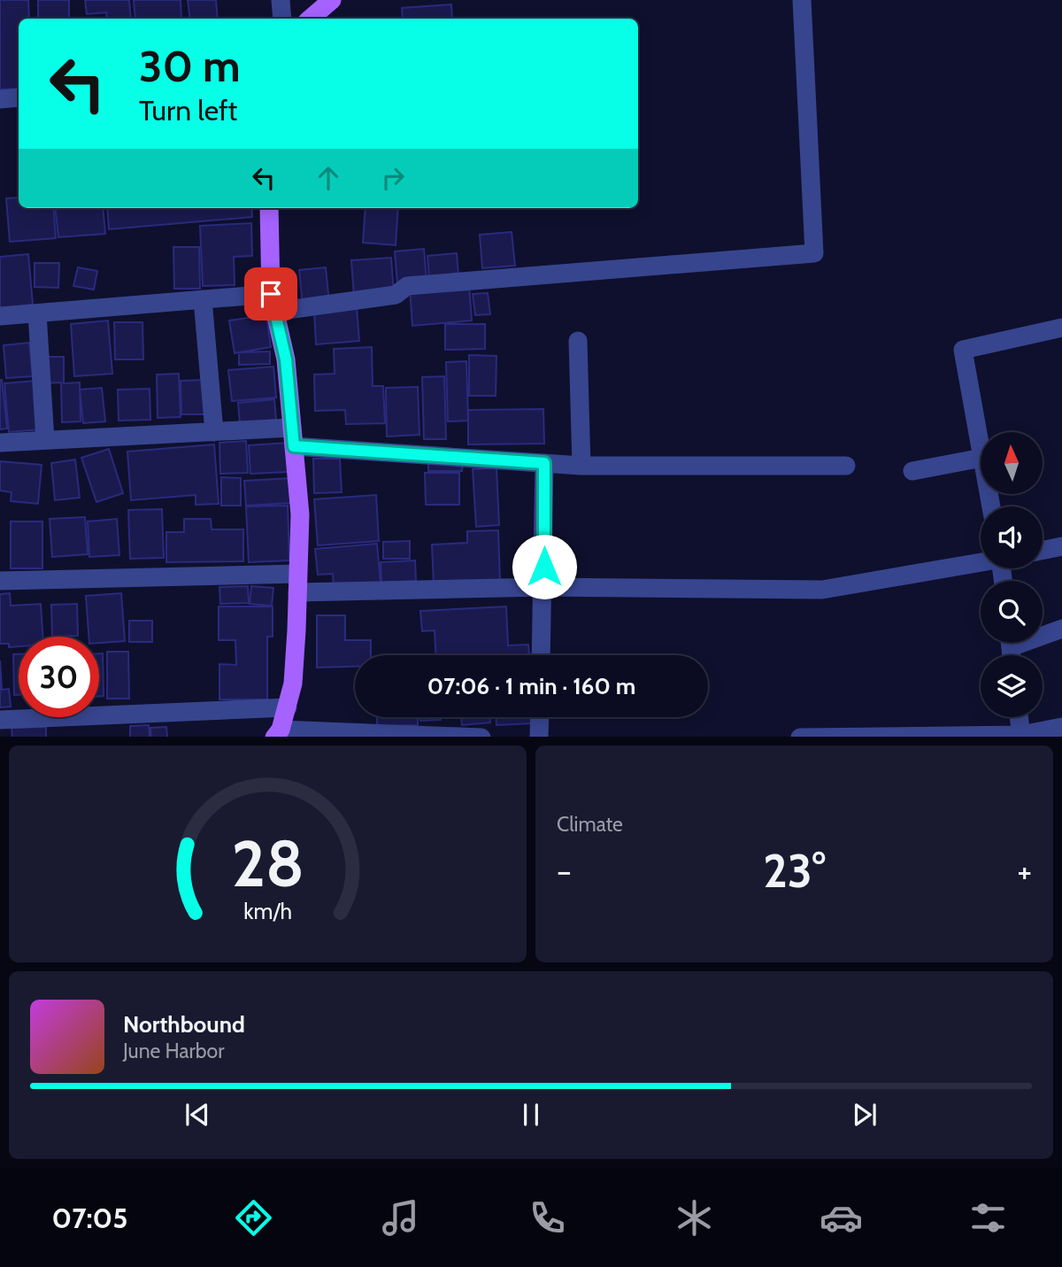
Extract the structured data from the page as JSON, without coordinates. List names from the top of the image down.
{
  "north": "top",
  "page": {
    "turn": ["30 m", "Turn left"],
    "limit": "30",
    "trip": "07:06 · 1 min · 160 m",
    "tile": "Climate",
    "heat": ["−", "23°", "+"],
    "song": ["Northbound", "June Harbor"],
    "tabs": "07:05",
    "gauge": ["28", "km/h"]
  }
}
